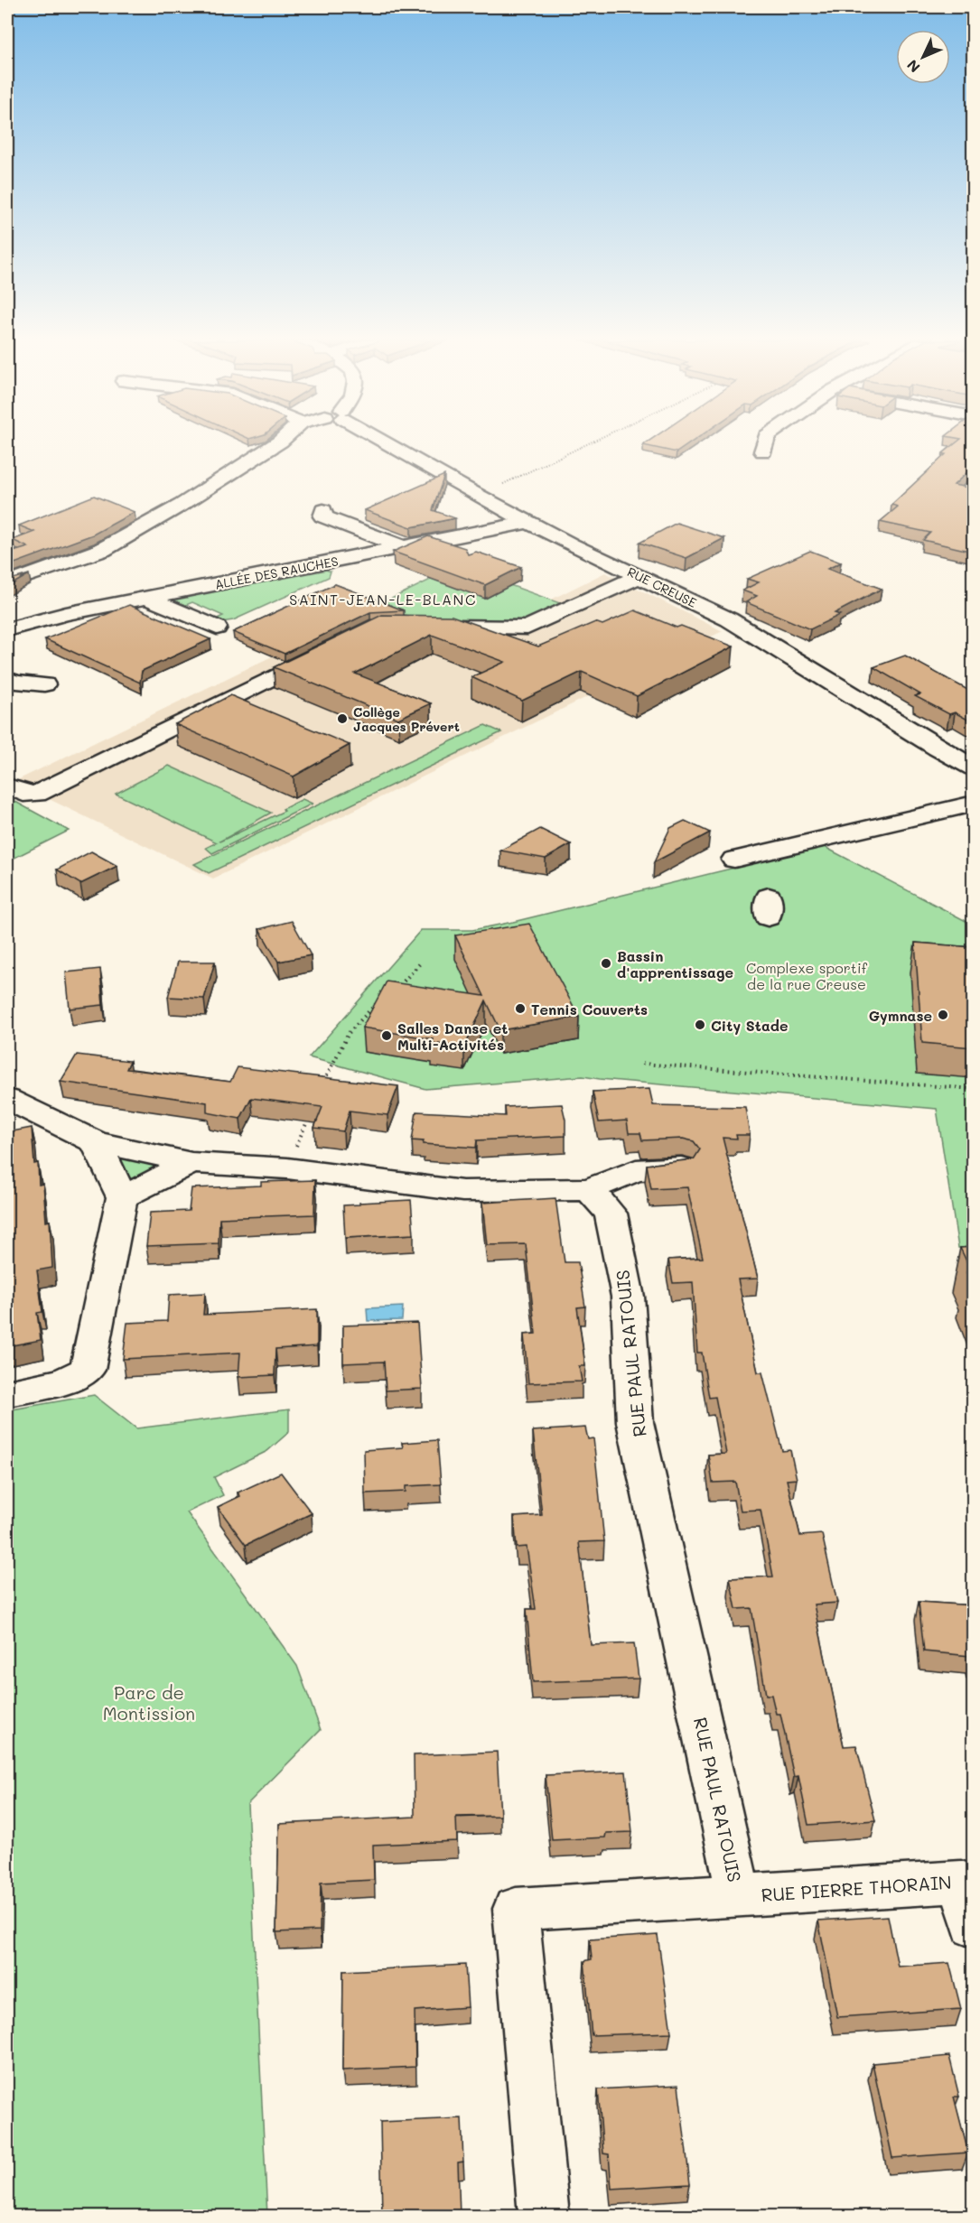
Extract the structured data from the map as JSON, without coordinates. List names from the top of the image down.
{
  "streets": {
    "street": [
      "ALLÉE DES RAUCHES",
      "RUE CREUSE",
      "RUE PAUL RATOUIS",
      "RUE PIERRE THORAIN"
    ]
  },
  "crossings": [
    ["ALLÉE DES RAUCHES", "RUE CREUSE"],
    ["RUE PAUL RATOUIS", "RUE PIERRE THORAIN"]
  ],
  "districts": ["SAINT-JEAN-LE-BLANC"],
  "parks": ["Complexe sportif de la rue Creuse", "Parc de Montission"],
  "places": [
    "Collège Jacques Prévert",
    "Bassin d'apprentissage",
    "Tennis Couverts",
    "Gymnase",
    "City Stade",
    "Salles Danse et Multi-Activités"
  ],
  "north": "bottom left"
}
